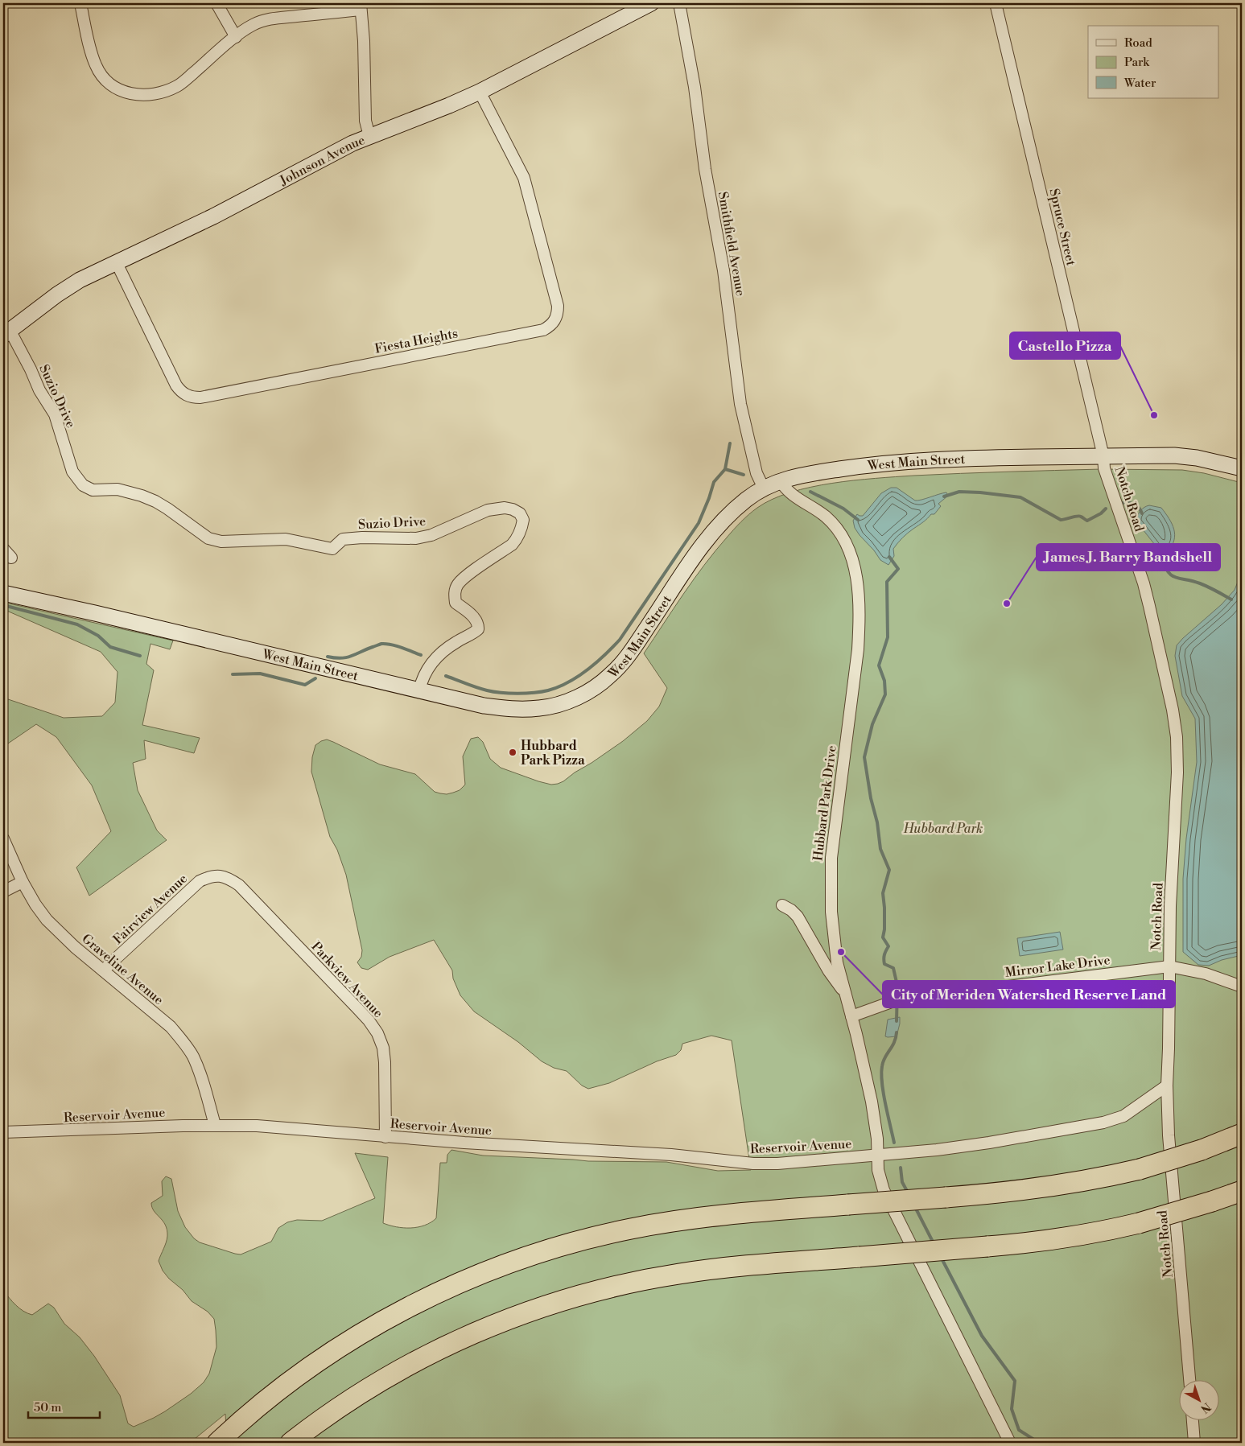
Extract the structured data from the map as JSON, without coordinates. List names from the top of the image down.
{
  "streets": {
    "main road": ["Johnson Avenue", "West Main Street"],
    "street": [
      "Spruce Street",
      "Smithfield Avenue",
      "Fiesta Heights",
      "Suzio Drive",
      "Notch Road",
      "Hubbard Park Drive",
      "Fairview Avenue",
      "Mirror Lake Drive",
      "Graveline Avenue",
      "Parkview Avenue",
      "Reservoir Avenue"
    ]
  },
  "crossings": [
    ["Johnson Avenue", "Fiesta Heights"],
    ["Johnson Avenue", "Suzio Drive"],
    ["Spruce Street", "West Main Street"],
    ["Spruce Street", "Notch Road"],
    ["Smithfield Avenue", "West Main Street"],
    ["Suzio Drive", "West Main Street"],
    ["West Main Street", "Notch Road"],
    ["West Main Street", "Hubbard Park Drive"],
    ["Notch Road", "Mirror Lake Drive"],
    ["Notch Road", "Reservoir Avenue"],
    ["Hubbard Park Drive", "Mirror Lake Drive"],
    ["Hubbard Park Drive", "Reservoir Avenue"],
    ["Fairview Avenue", "Graveline Avenue"],
    ["Fairview Avenue", "Parkview Avenue"],
    ["Graveline Avenue", "Reservoir Avenue"],
    ["Parkview Avenue", "Reservoir Avenue"]
  ],
  "parks": ["Hubbard Park"],
  "places": [
    "Castello Pizza",
    "James J. Barry Bandshell",
    "Hubbard Park Pizza",
    "City of Meriden Watershed Reserve Land"
  ],
  "legend": ["Road", "Park", "Water"],
  "scale_bar": "50 m",
  "north": "bottom right"
}
